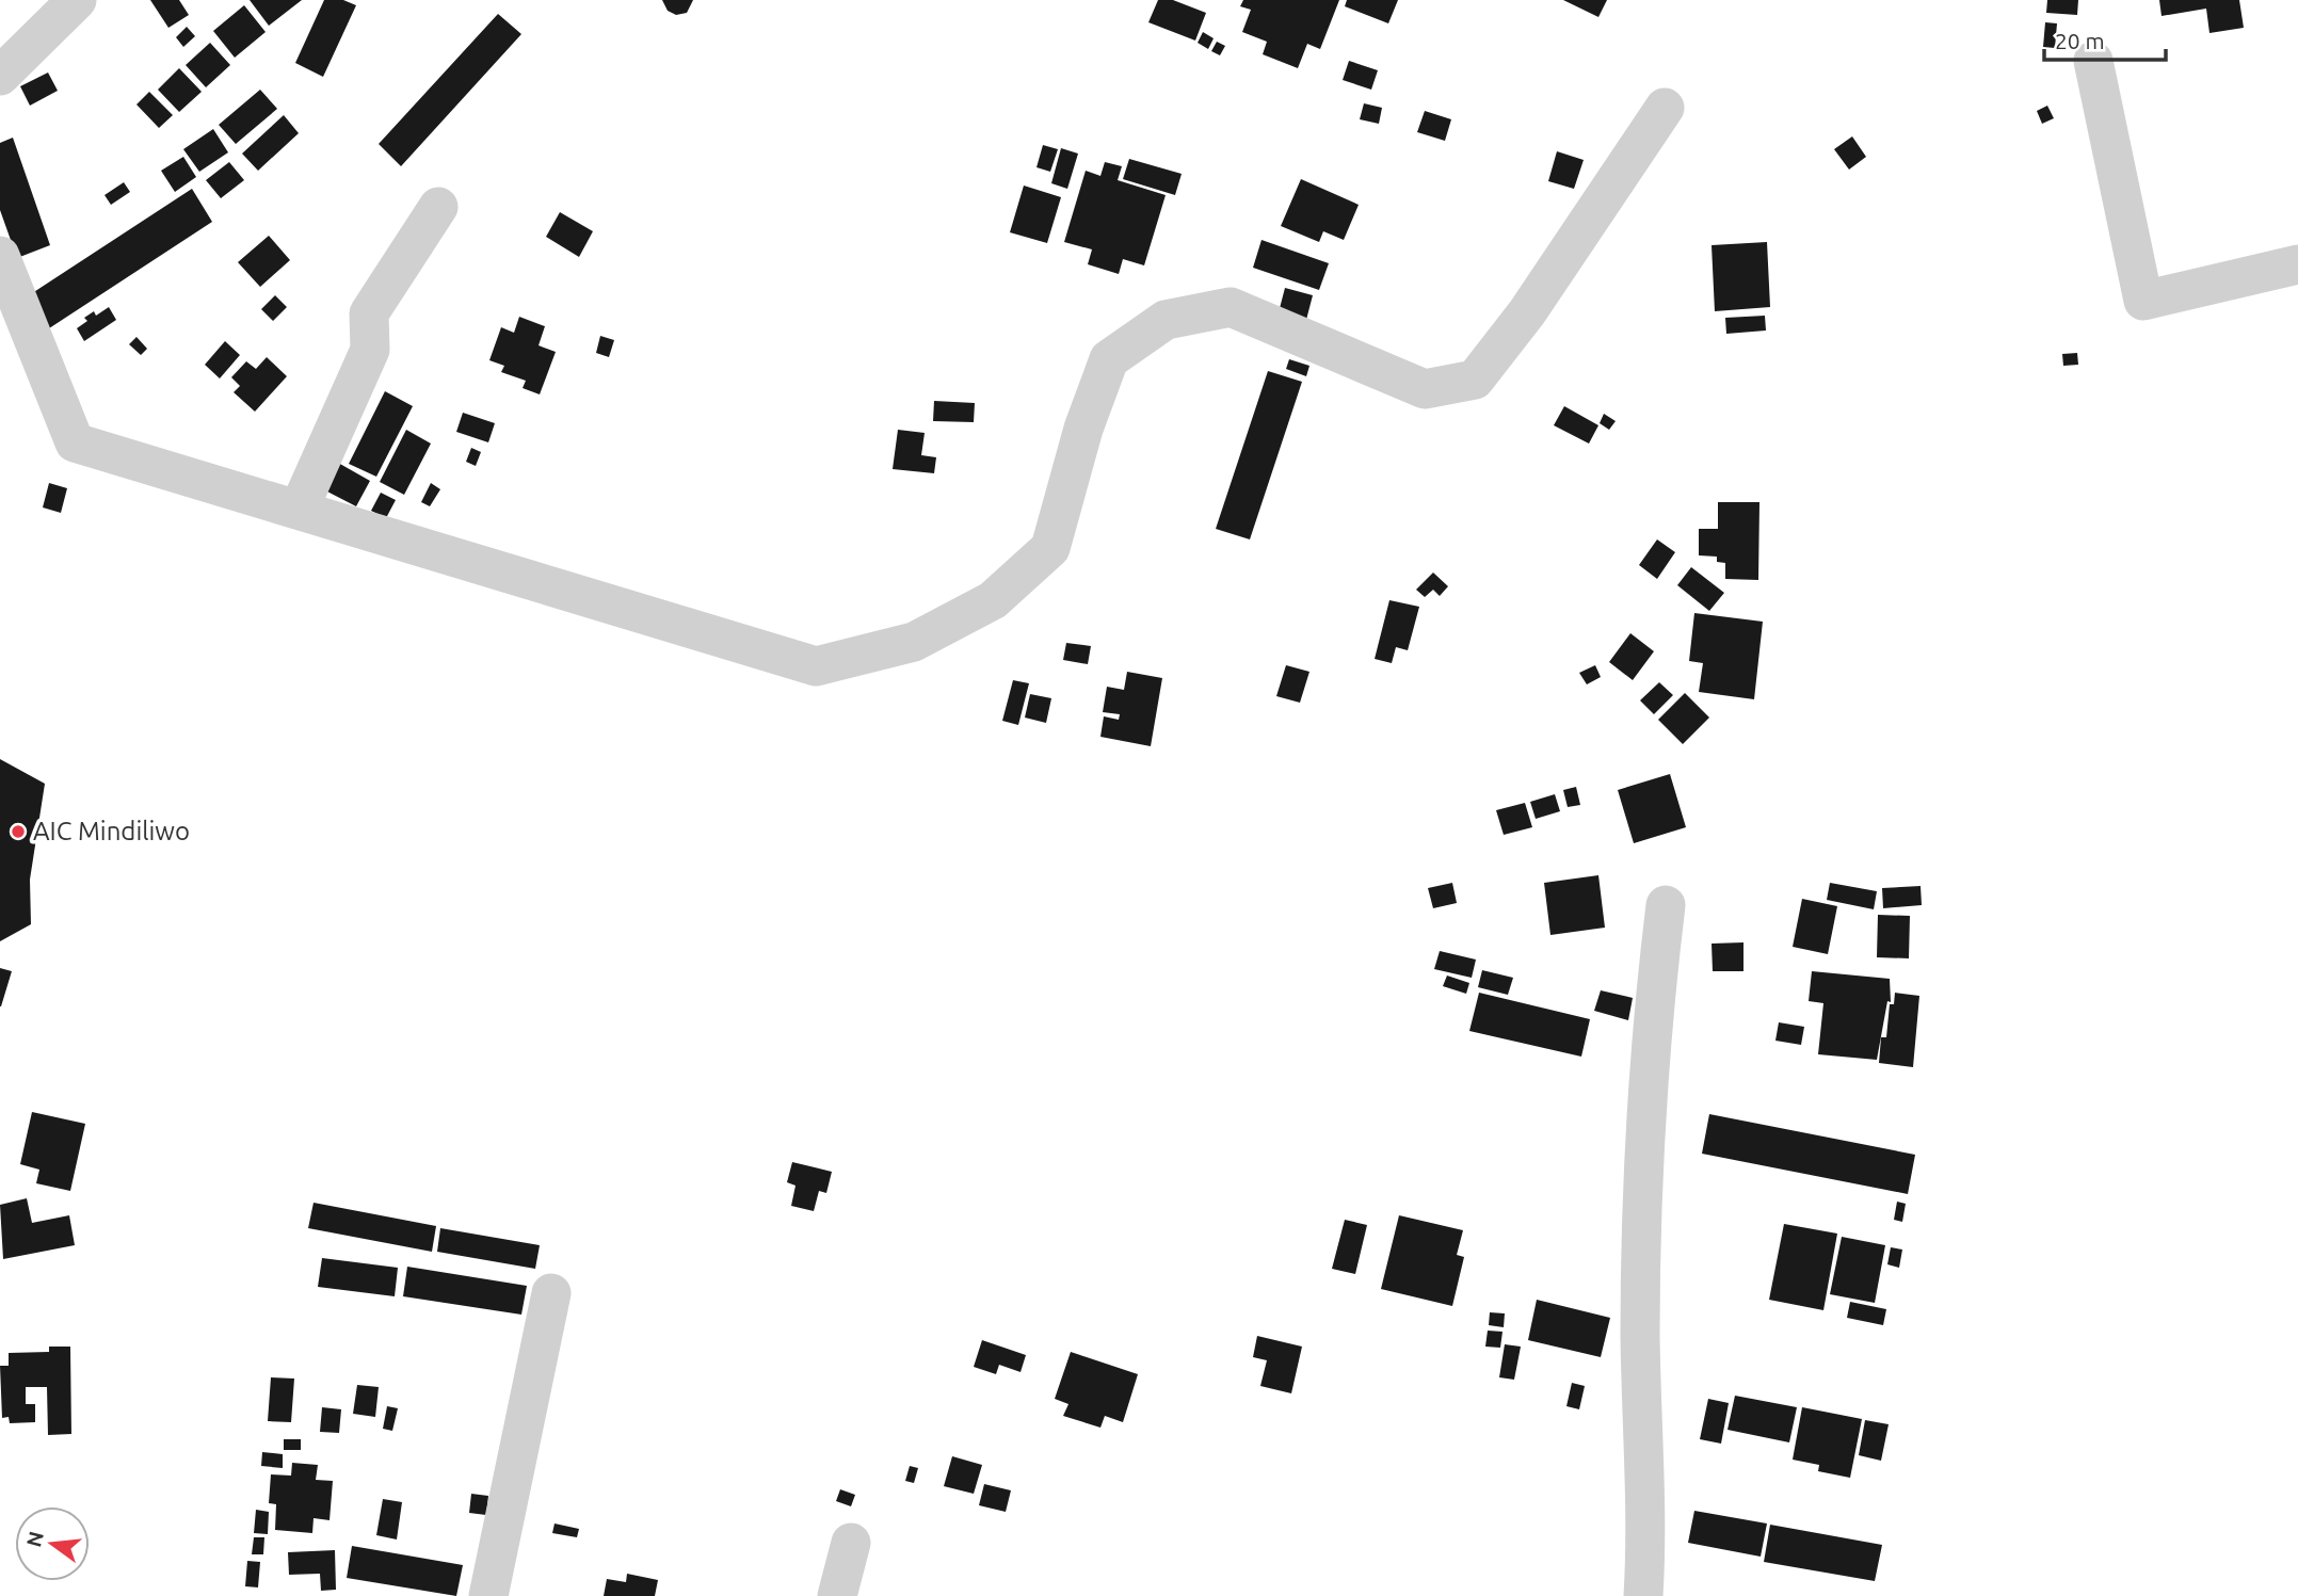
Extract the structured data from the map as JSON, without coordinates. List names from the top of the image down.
{
  "places": ["AIC Mindiliwo"],
  "scale_bar": "20 m",
  "north": "left"
}
